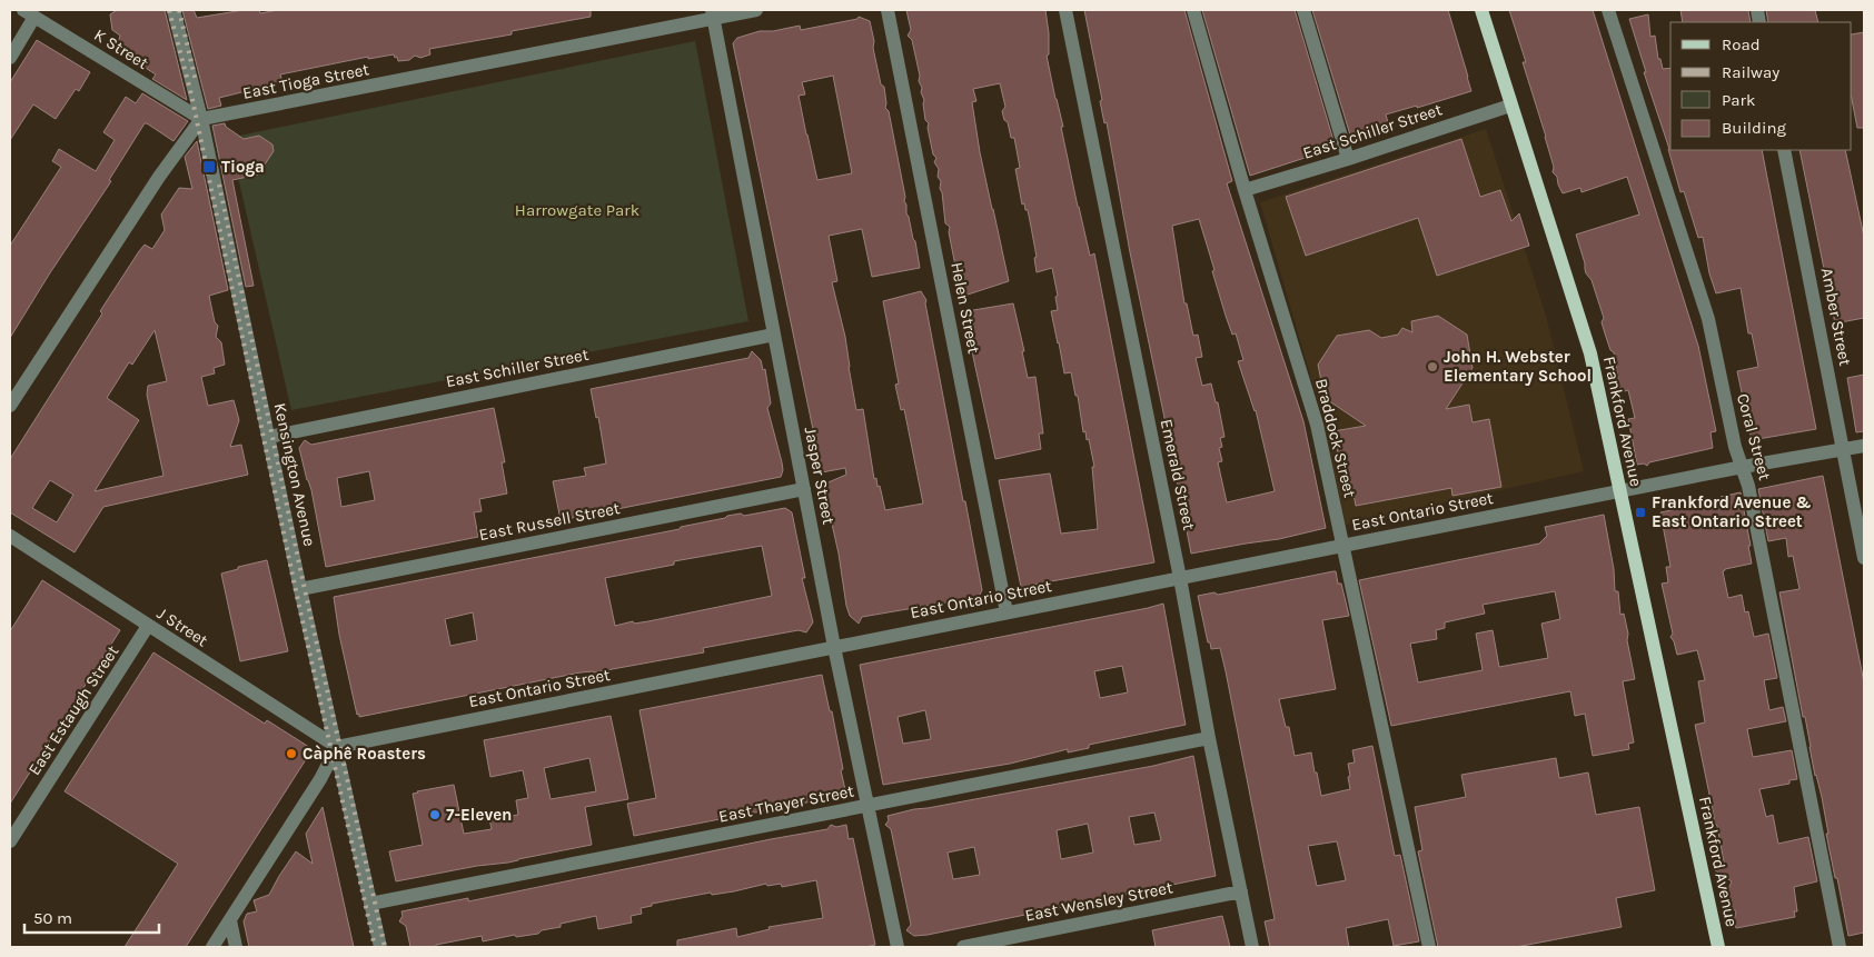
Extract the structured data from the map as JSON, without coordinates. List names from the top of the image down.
{
  "streets": {
    "main road": ["Frankford Avenue"],
    "street": [
      "K Street",
      "East Tioga Street",
      "East Schiller Street",
      "Helen Street",
      "Amber Street",
      "Coral Street",
      "Braddock Street",
      "Kensington Avenue",
      "Emerald Street",
      "Jasper Street",
      "East Ontario Street",
      "East Russell Street",
      "J Street",
      "East Estaugh Street",
      "East Thayer Street",
      "East Wensley Street"
    ]
  },
  "crossings": [
    ["K Street", "East Tioga Street"],
    ["K Street", "Kensington Avenue"],
    ["East Tioga Street", "Kensington Avenue"],
    ["East Tioga Street", "Jasper Street"],
    ["East Schiller Street", "Frankford Avenue"],
    ["East Schiller Street", "Braddock Street"],
    ["East Schiller Street", "Kensington Avenue"],
    ["East Schiller Street", "Jasper Street"],
    ["Helen Street", "East Ontario Street"],
    ["Amber Street", "East Ontario Street"],
    ["Frankford Avenue", "East Ontario Street"],
    ["Coral Street", "East Ontario Street"],
    ["Braddock Street", "East Ontario Street"],
    ["Kensington Avenue", "East Ontario Street"],
    ["Kensington Avenue", "East Russell Street"],
    ["Kensington Avenue", "J Street"],
    ["Kensington Avenue", "East Thayer Street"],
    ["Emerald Street", "East Ontario Street"],
    ["Emerald Street", "East Thayer Street"],
    ["Emerald Street", "East Wensley Street"],
    ["Jasper Street", "East Ontario Street"],
    ["Jasper Street", "East Russell Street"],
    ["Jasper Street", "East Thayer Street"],
    ["East Ontario Street", "J Street"],
    ["J Street", "East Estaugh Street"]
  ],
  "parks": ["Harrowgate Park"],
  "places": {
    "transit": ["Tioga", "Frankford Avenue & East Ontario Street"],
    "other": ["John H. Webster Elementary School", "Càphê Roasters", "7-Eleven"]
  },
  "legend": [
    "Road",
    "Railway",
    "Park",
    "Building"
  ],
  "scale_bar": "50 m"
}
